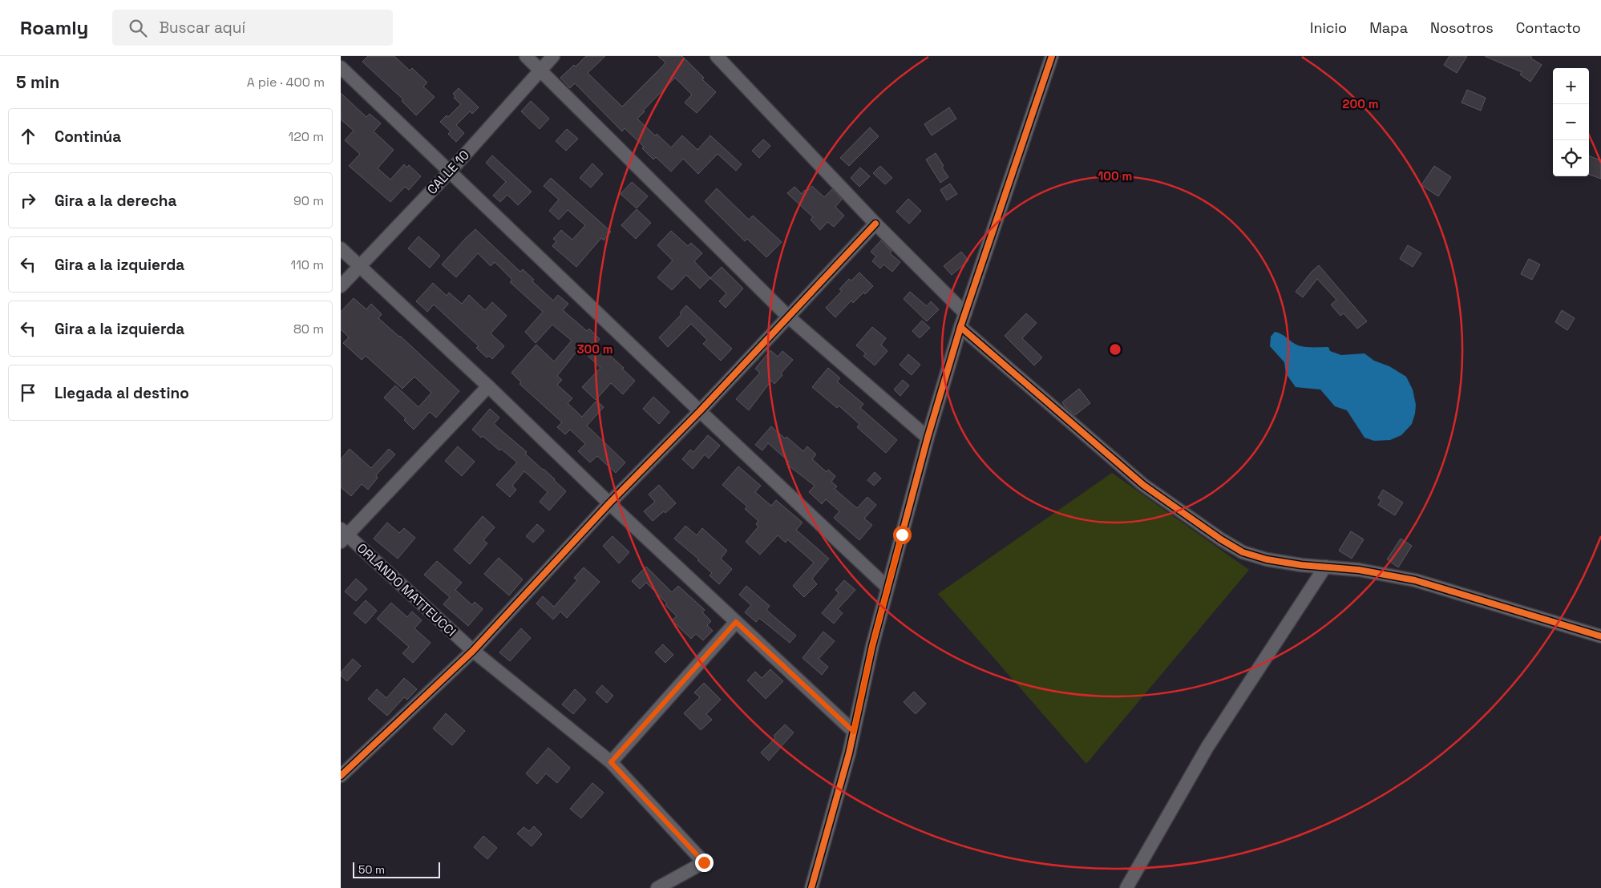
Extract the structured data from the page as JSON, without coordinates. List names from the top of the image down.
{
  "streets": {
    "street": ["CALLE 10", "ORLANDO MATTEUCCI"]
  },
  "scale_bar": "50 m",
  "page": {
    "header": "Roamly",
    "search": "Buscar aquí",
    "nav": [
      "Inicio",
      "Mapa",
      "Nosotros",
      "Contacto"
    ],
    "heading": ["5 min", "A pie · 400 m"],
    "map_buttons": ["+", "−"],
    "list": [
      ["Continúa", "120 m"],
      ["Gira a la derecha", "90 m"],
      ["Gira a la izquierda", "110 m"],
      ["Gira a la izquierda", "80 m"],
      "Llegada al destino"
    ],
    "scale": "50 m"
  },
  "rings": ["200 m", "100 m", "300 m"]
}
